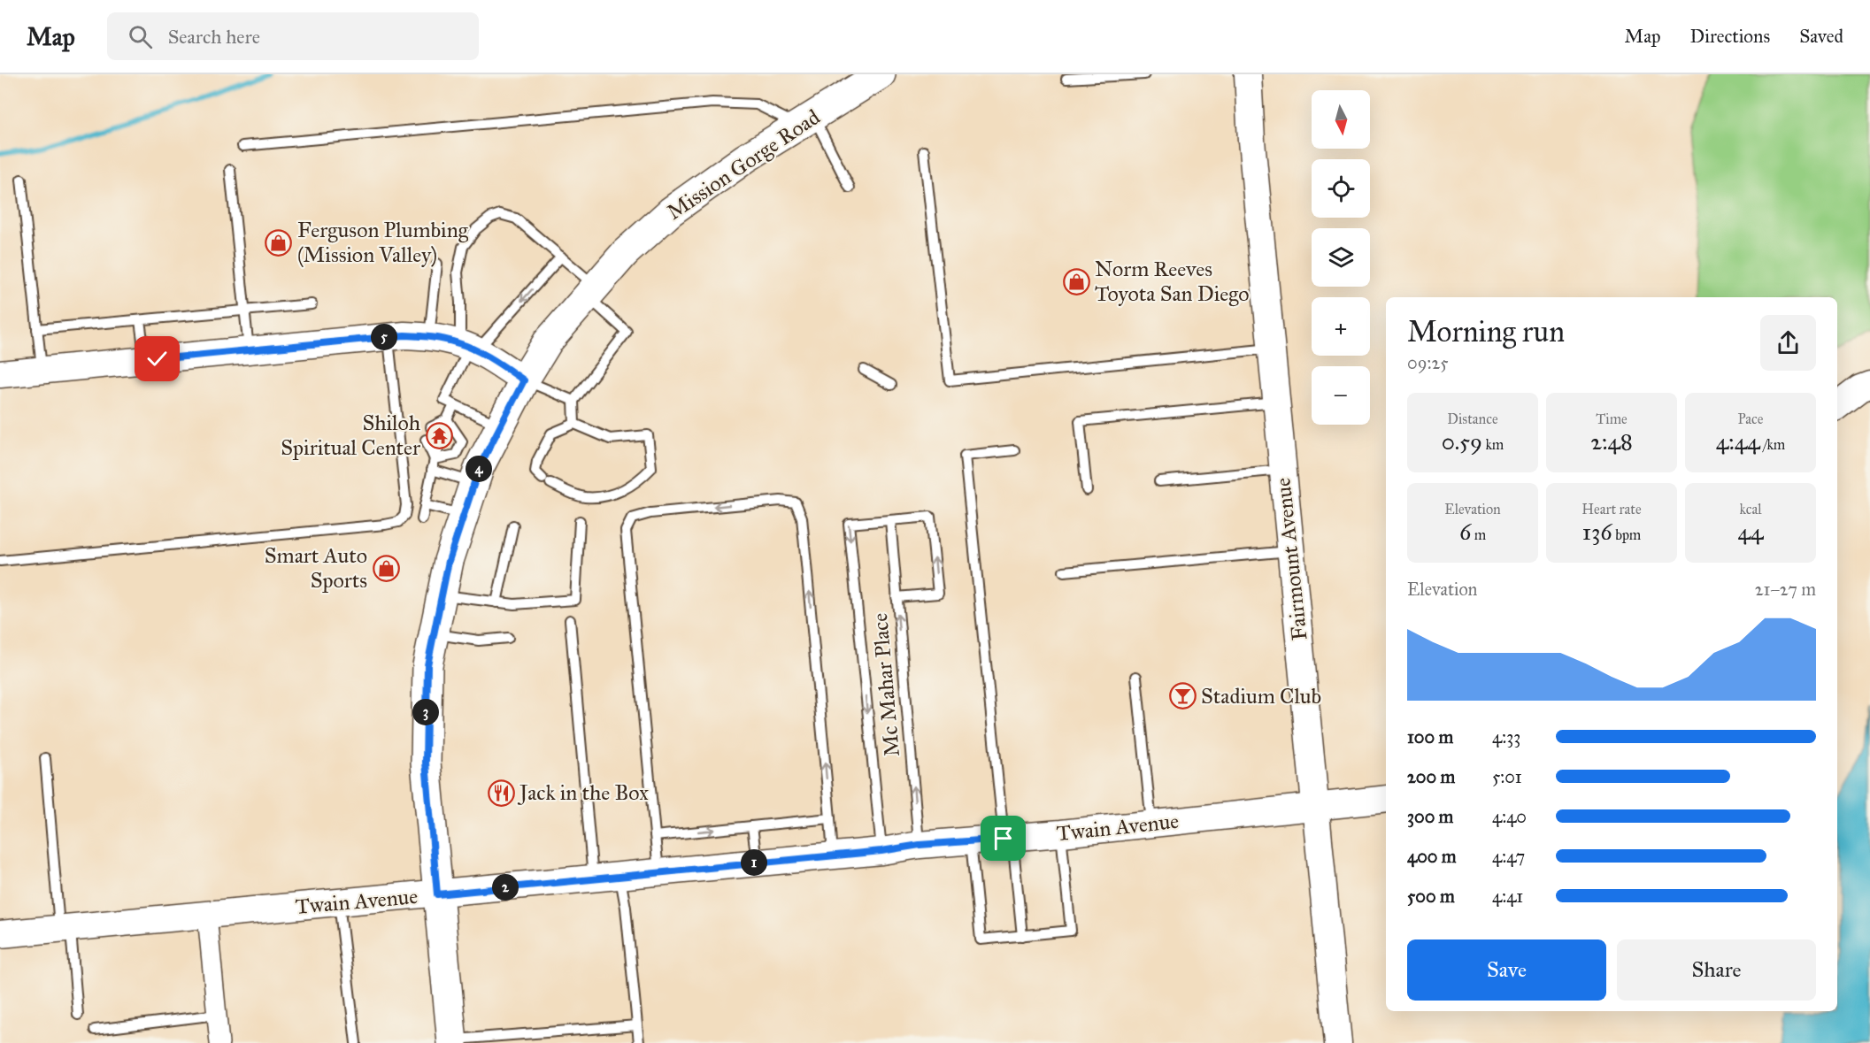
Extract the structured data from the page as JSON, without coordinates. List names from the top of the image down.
{
  "streets": {
    "main road": ["Mission Gorge Road"],
    "street": ["Fairmount Avenue", "Twain Avenue"],
    "lane": ["Mc Mahar Place"]
  },
  "crossings": [
    ["Mission Gorge Road", "Twain Avenue"],
    ["Fairmount Avenue", "Twain Avenue"],
    ["Mc Mahar Place", "Twain Avenue"]
  ],
  "one_way": ["Mc Mahar Place"],
  "places": {
    "shop": ["Ferguson Plumbing (Mission Valley)", "Norm Reeves Toyota San Diego", "Smart Auto Sports"],
    "temple": ["Shiloh Spiritual Center"],
    "bar": ["Stadium Club"],
    "restaurant": ["Jack in the Box"]
  },
  "north": "bottom",
  "page": {
    "header": "Map",
    "search": "Search here",
    "nav": ["Map", "Directions", "Saved"],
    "map_buttons": ["+", "−"],
    "heading": ["Morning run", "09:25"],
    "pins": [
      "5",
      "4",
      "3",
      "1",
      "2"
    ],
    "stats": [
      ["Distance", "0.59 km"],
      ["Time", "2:48"],
      ["Pace", "4:44 /km"],
      ["Elevation", "6 m"],
      ["Heart rate", "136 bpm"],
      ["kcal", "44"]
    ],
    "chart": ["Elevation", "21–27 m"],
    "list": [
      {
        "name": "100 m",
        "note": "4:33"
      },
      {
        "name": "200 m",
        "note": "5:01"
      },
      {
        "name": "300 m",
        "note": "4:40"
      },
      {
        "name": "400 m",
        "note": "4:47"
      },
      {
        "name": "500 m",
        "note": "4:41"
      }
    ],
    "buttons": ["Save", "Share"]
  }
}
